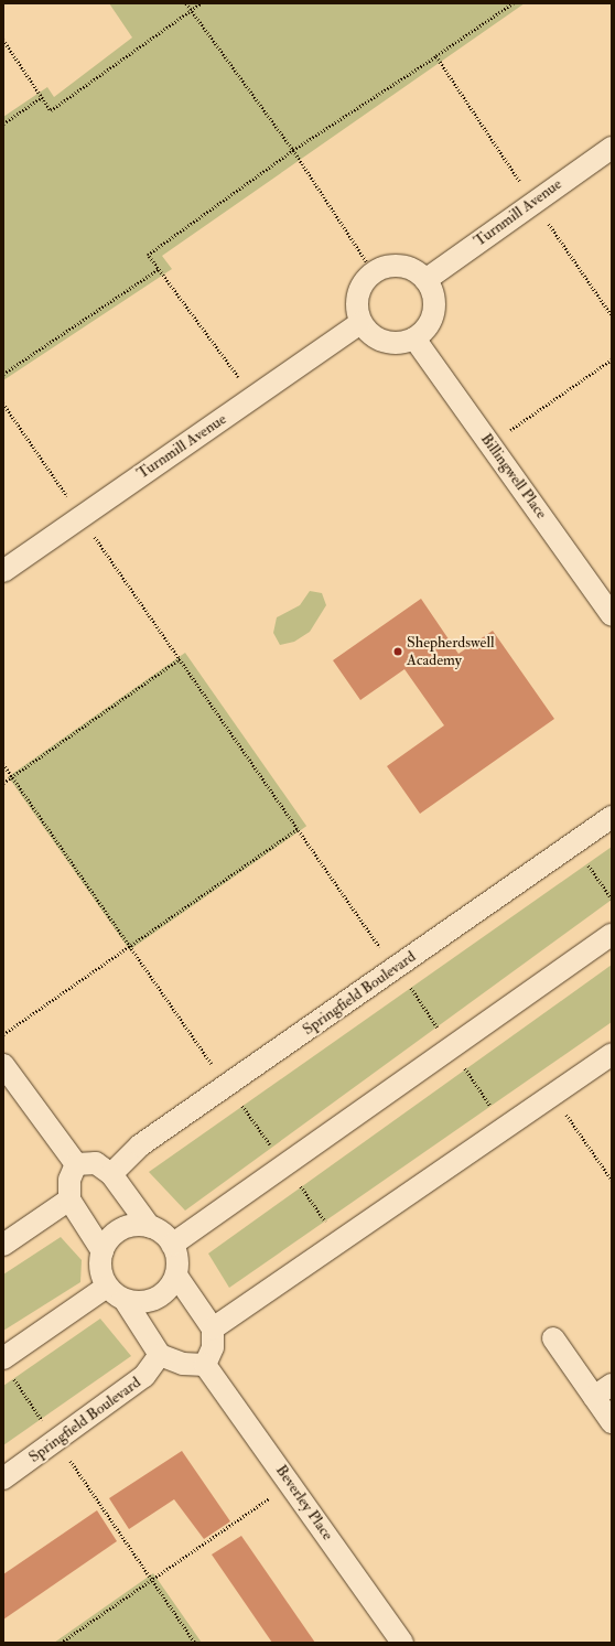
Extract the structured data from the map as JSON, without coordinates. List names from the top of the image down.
{
  "streets": {
    "street": [
      "Turnmill Avenue",
      "Billingwell Place",
      "Springfield Boulevard",
      "Beverley Place"
    ]
  },
  "crossings": [
    ["Turnmill Avenue", "Billingwell Place"]
  ],
  "places": ["Shepherdswell Academy"]
}
